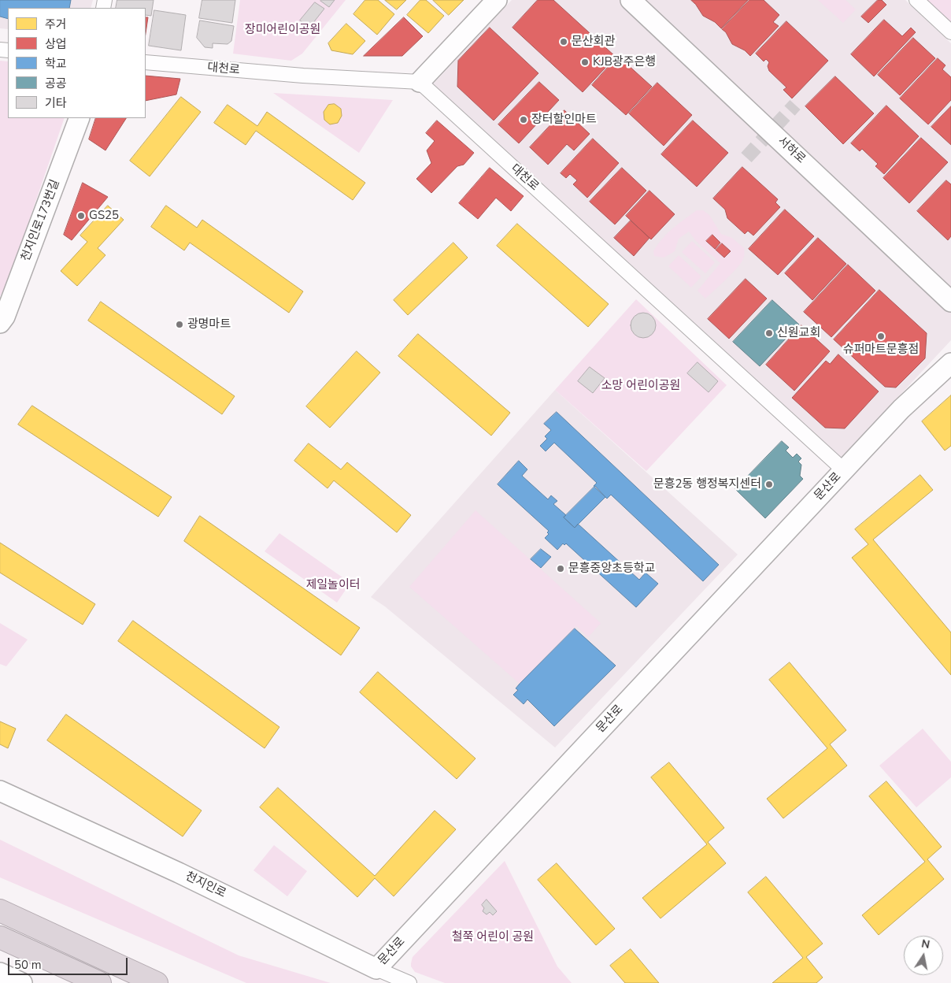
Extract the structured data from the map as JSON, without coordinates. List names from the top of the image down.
{
  "streets": {
    "street": [
      "대천로",
      "서하로",
      "천지인로173번길",
      "문산로",
      "천지인로"
    ]
  },
  "crossings": [
    ["대천로", "문산로"],
    ["문산로", "천지인로"]
  ],
  "parks": [
    "장미어린이공원",
    "소망 어린이공원",
    "제일놀이터",
    "철쭉 어린이 공원"
  ],
  "places": [
    "문산회관",
    "KJB광주은행",
    "장터할인마트",
    "GS25",
    "광명마트",
    "신원교회",
    "슈퍼마트문흥점",
    "문흥2동 행정복지센터",
    "문흥중앙초등학교"
  ],
  "legend": [
    "주거",
    "상업",
    "학교",
    "공공",
    "기타"
  ],
  "scale_bar": "50 m",
  "north": "top"
}
